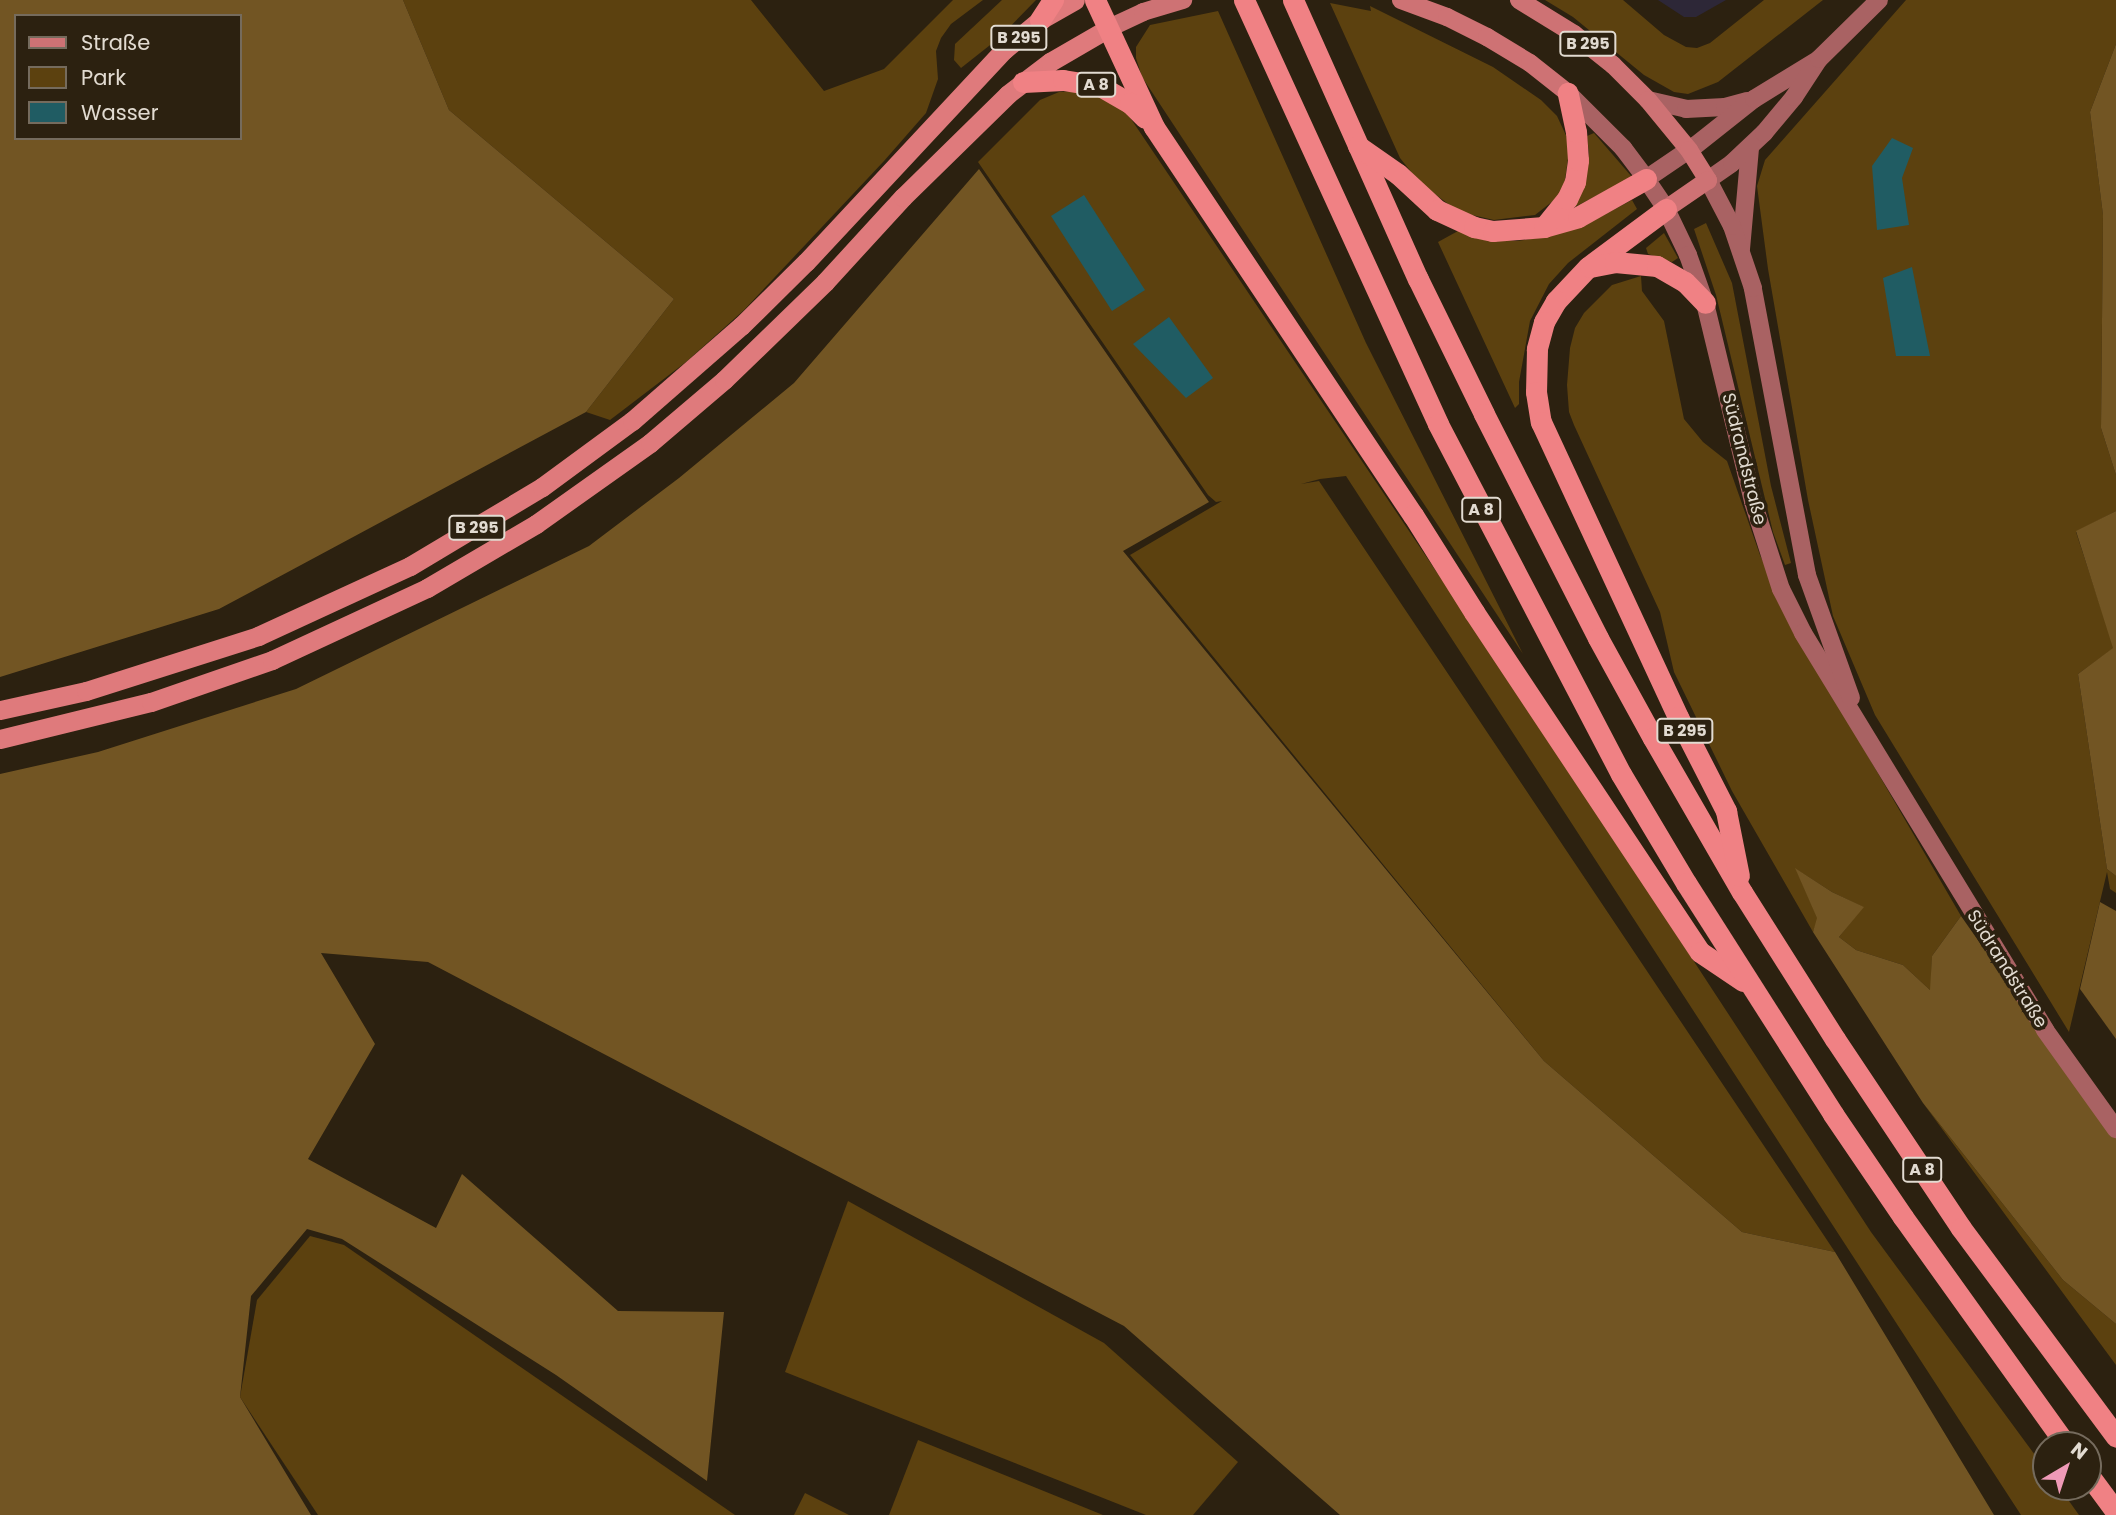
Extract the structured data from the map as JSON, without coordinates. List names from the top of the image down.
{
  "streets": {
    "highway": ["B 295", "A 8"],
    "main road": ["Südrandstraße"]
  },
  "crossings": [
    ["B 295", "A 8"],
    ["B 295", "Südrandstraße"]
  ],
  "legend": ["Straße", "Park", "Wasser"],
  "north": "top right"
}
